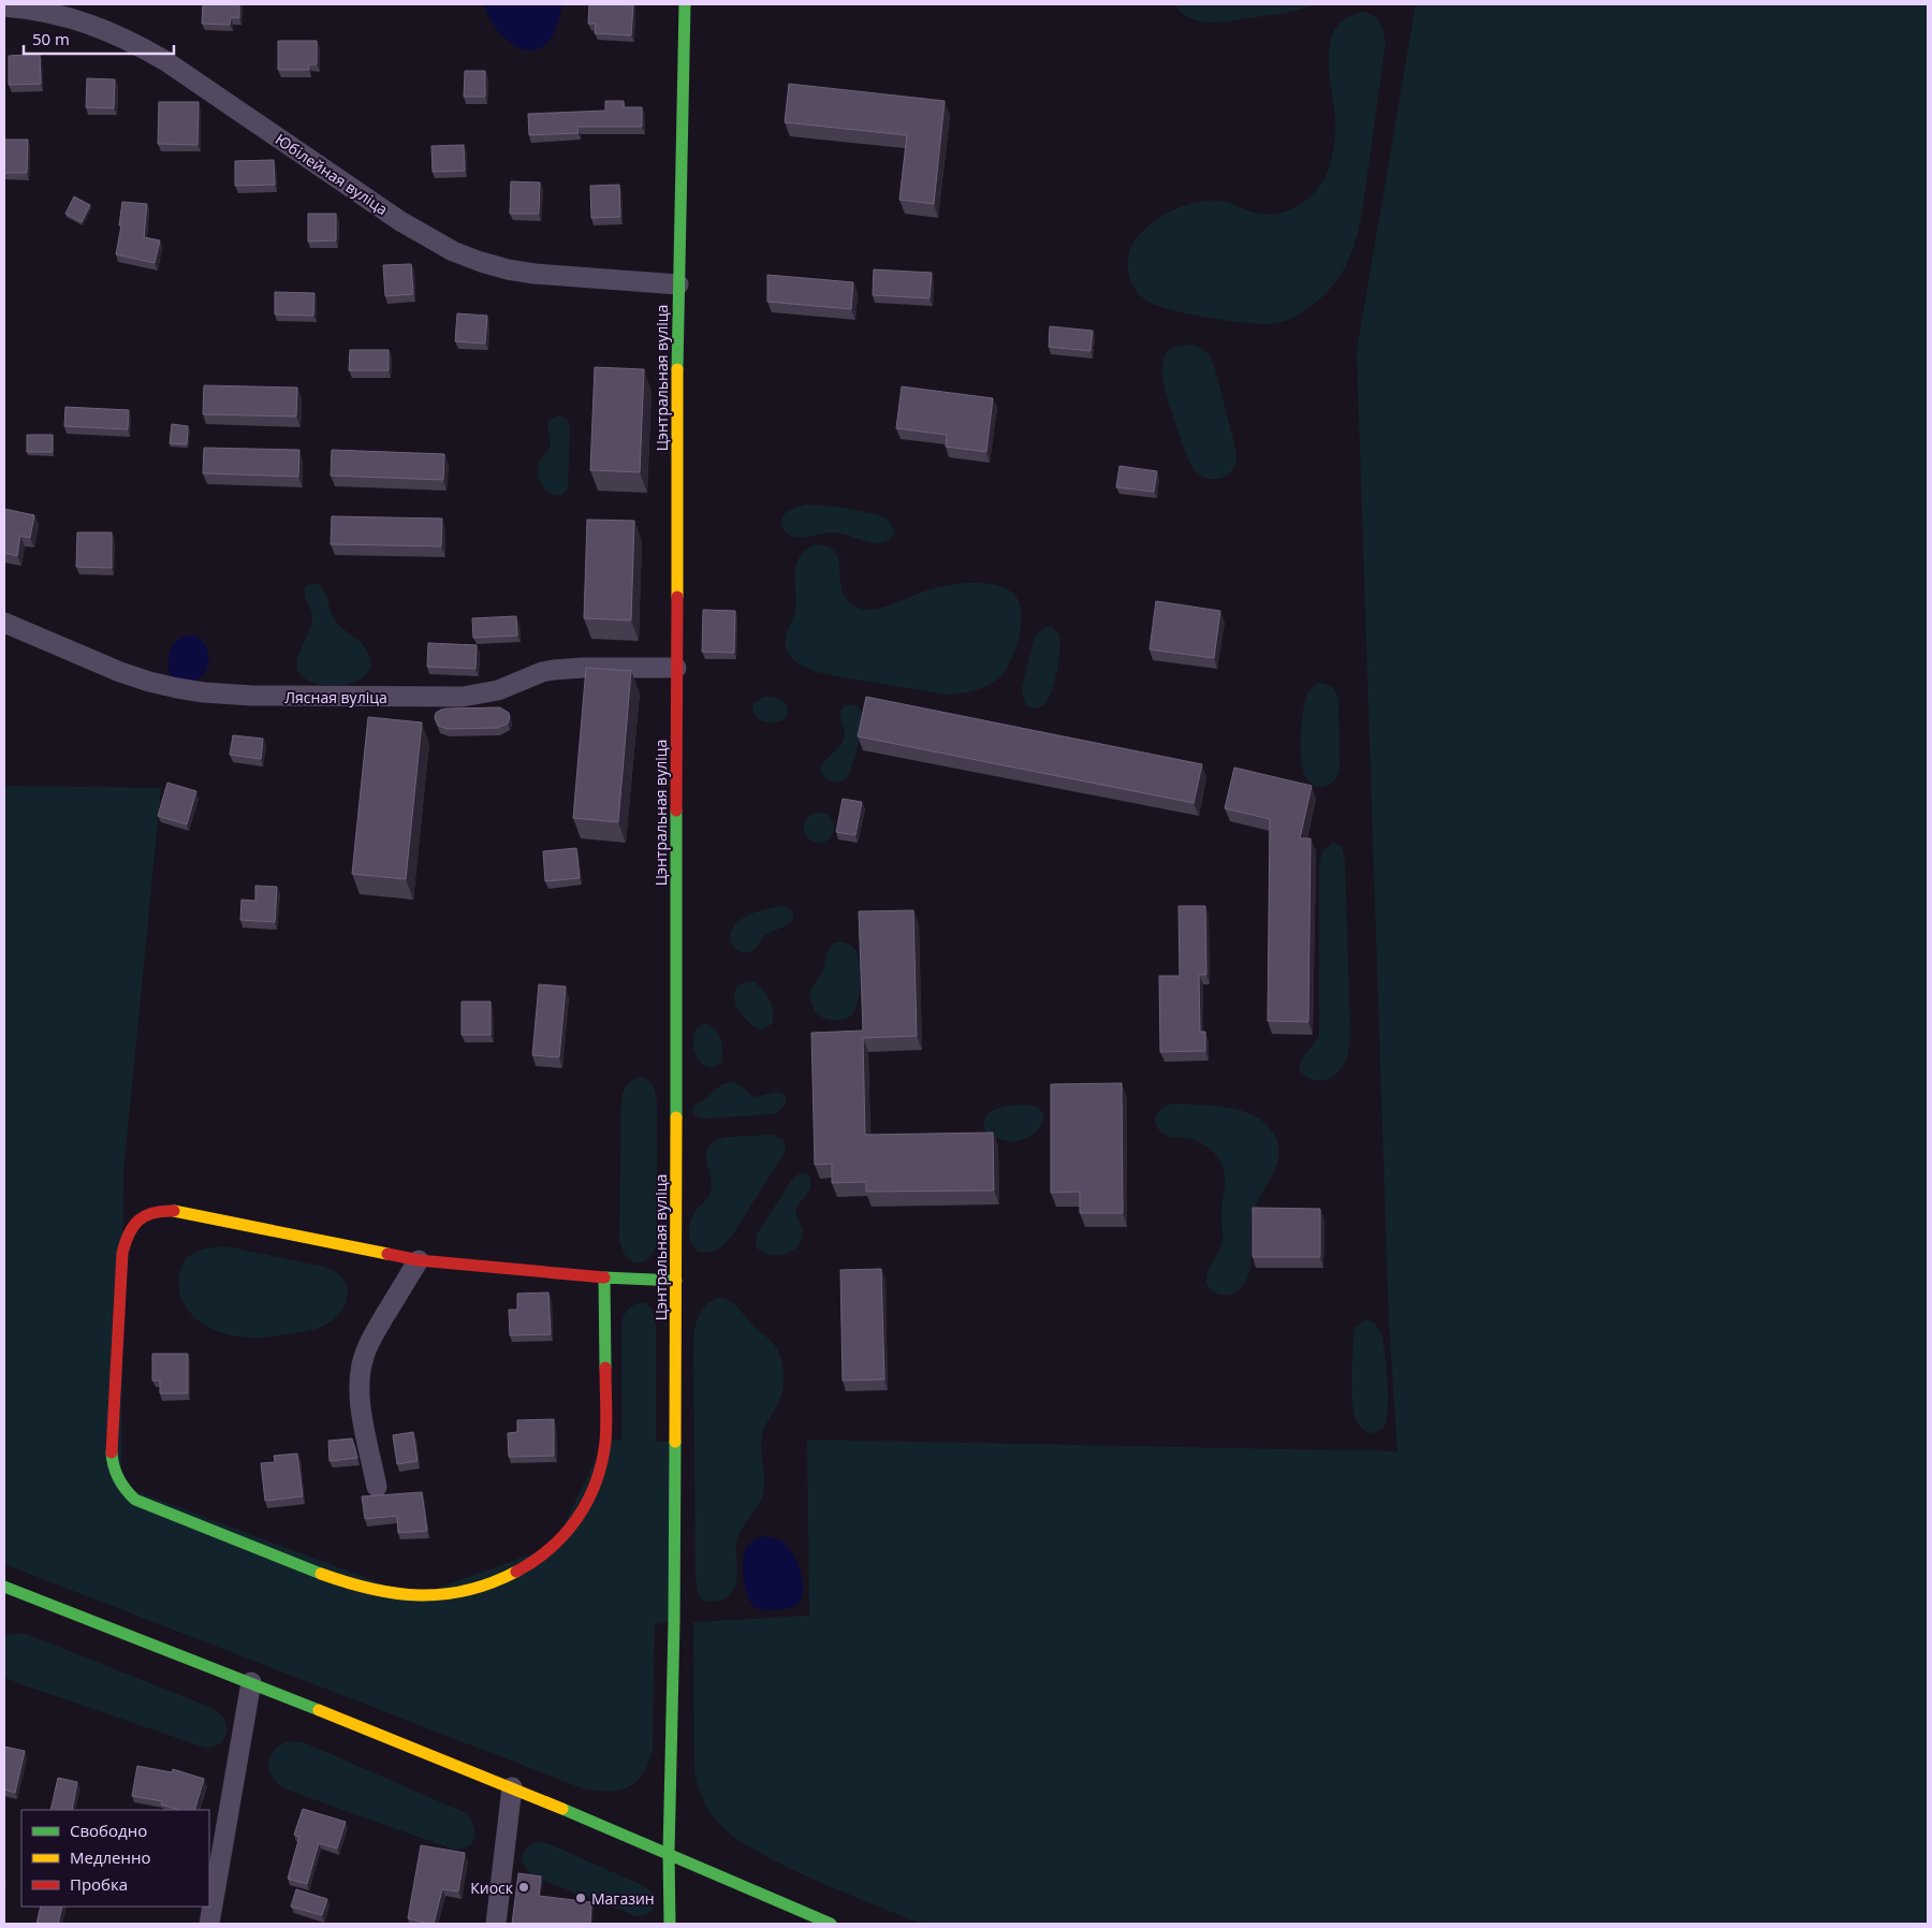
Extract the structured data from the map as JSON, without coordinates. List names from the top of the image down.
{
  "streets": {
    "street": ["Юбілейная вуліца", "Цэнтральная вуліца", "Лясная вуліца"]
  },
  "crossings": [
    ["Юбілейная вуліца", "Цэнтральная вуліца"],
    ["Цэнтральная вуліца", "Лясная вуліца"]
  ],
  "places": ["Киоск", "Магазин"],
  "legend": ["Свободно", "Медленно", "Пробка"],
  "scale_bar": "50 m"
}
